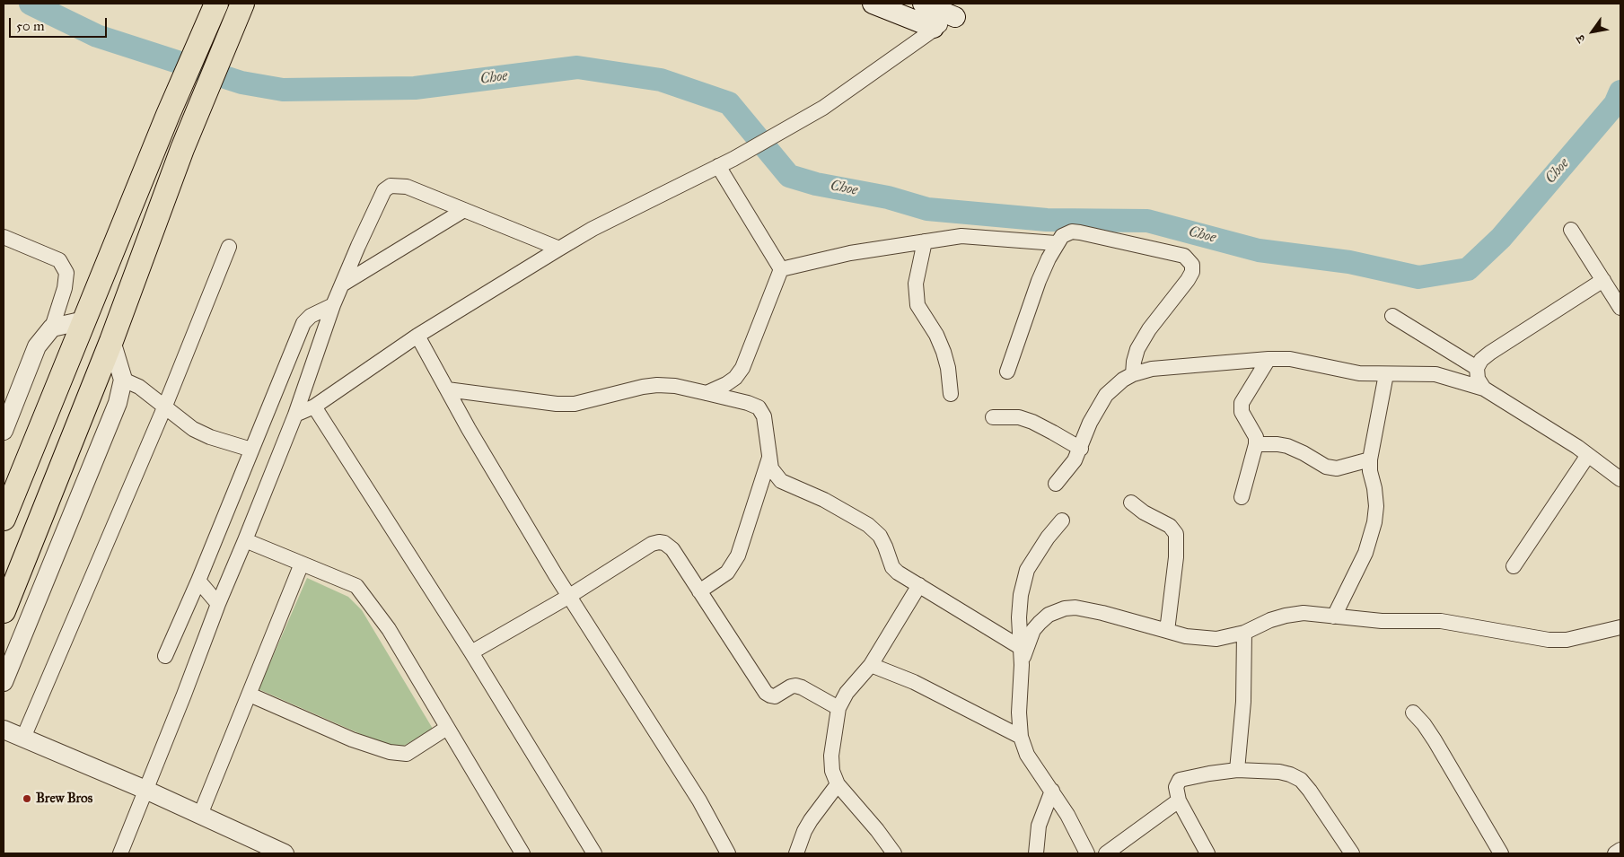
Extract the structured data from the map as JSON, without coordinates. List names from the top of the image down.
{
  "water": ["Choe"],
  "places": ["Brew Bros"],
  "scale_bar": "50 m",
  "north": "bottom left"
}
